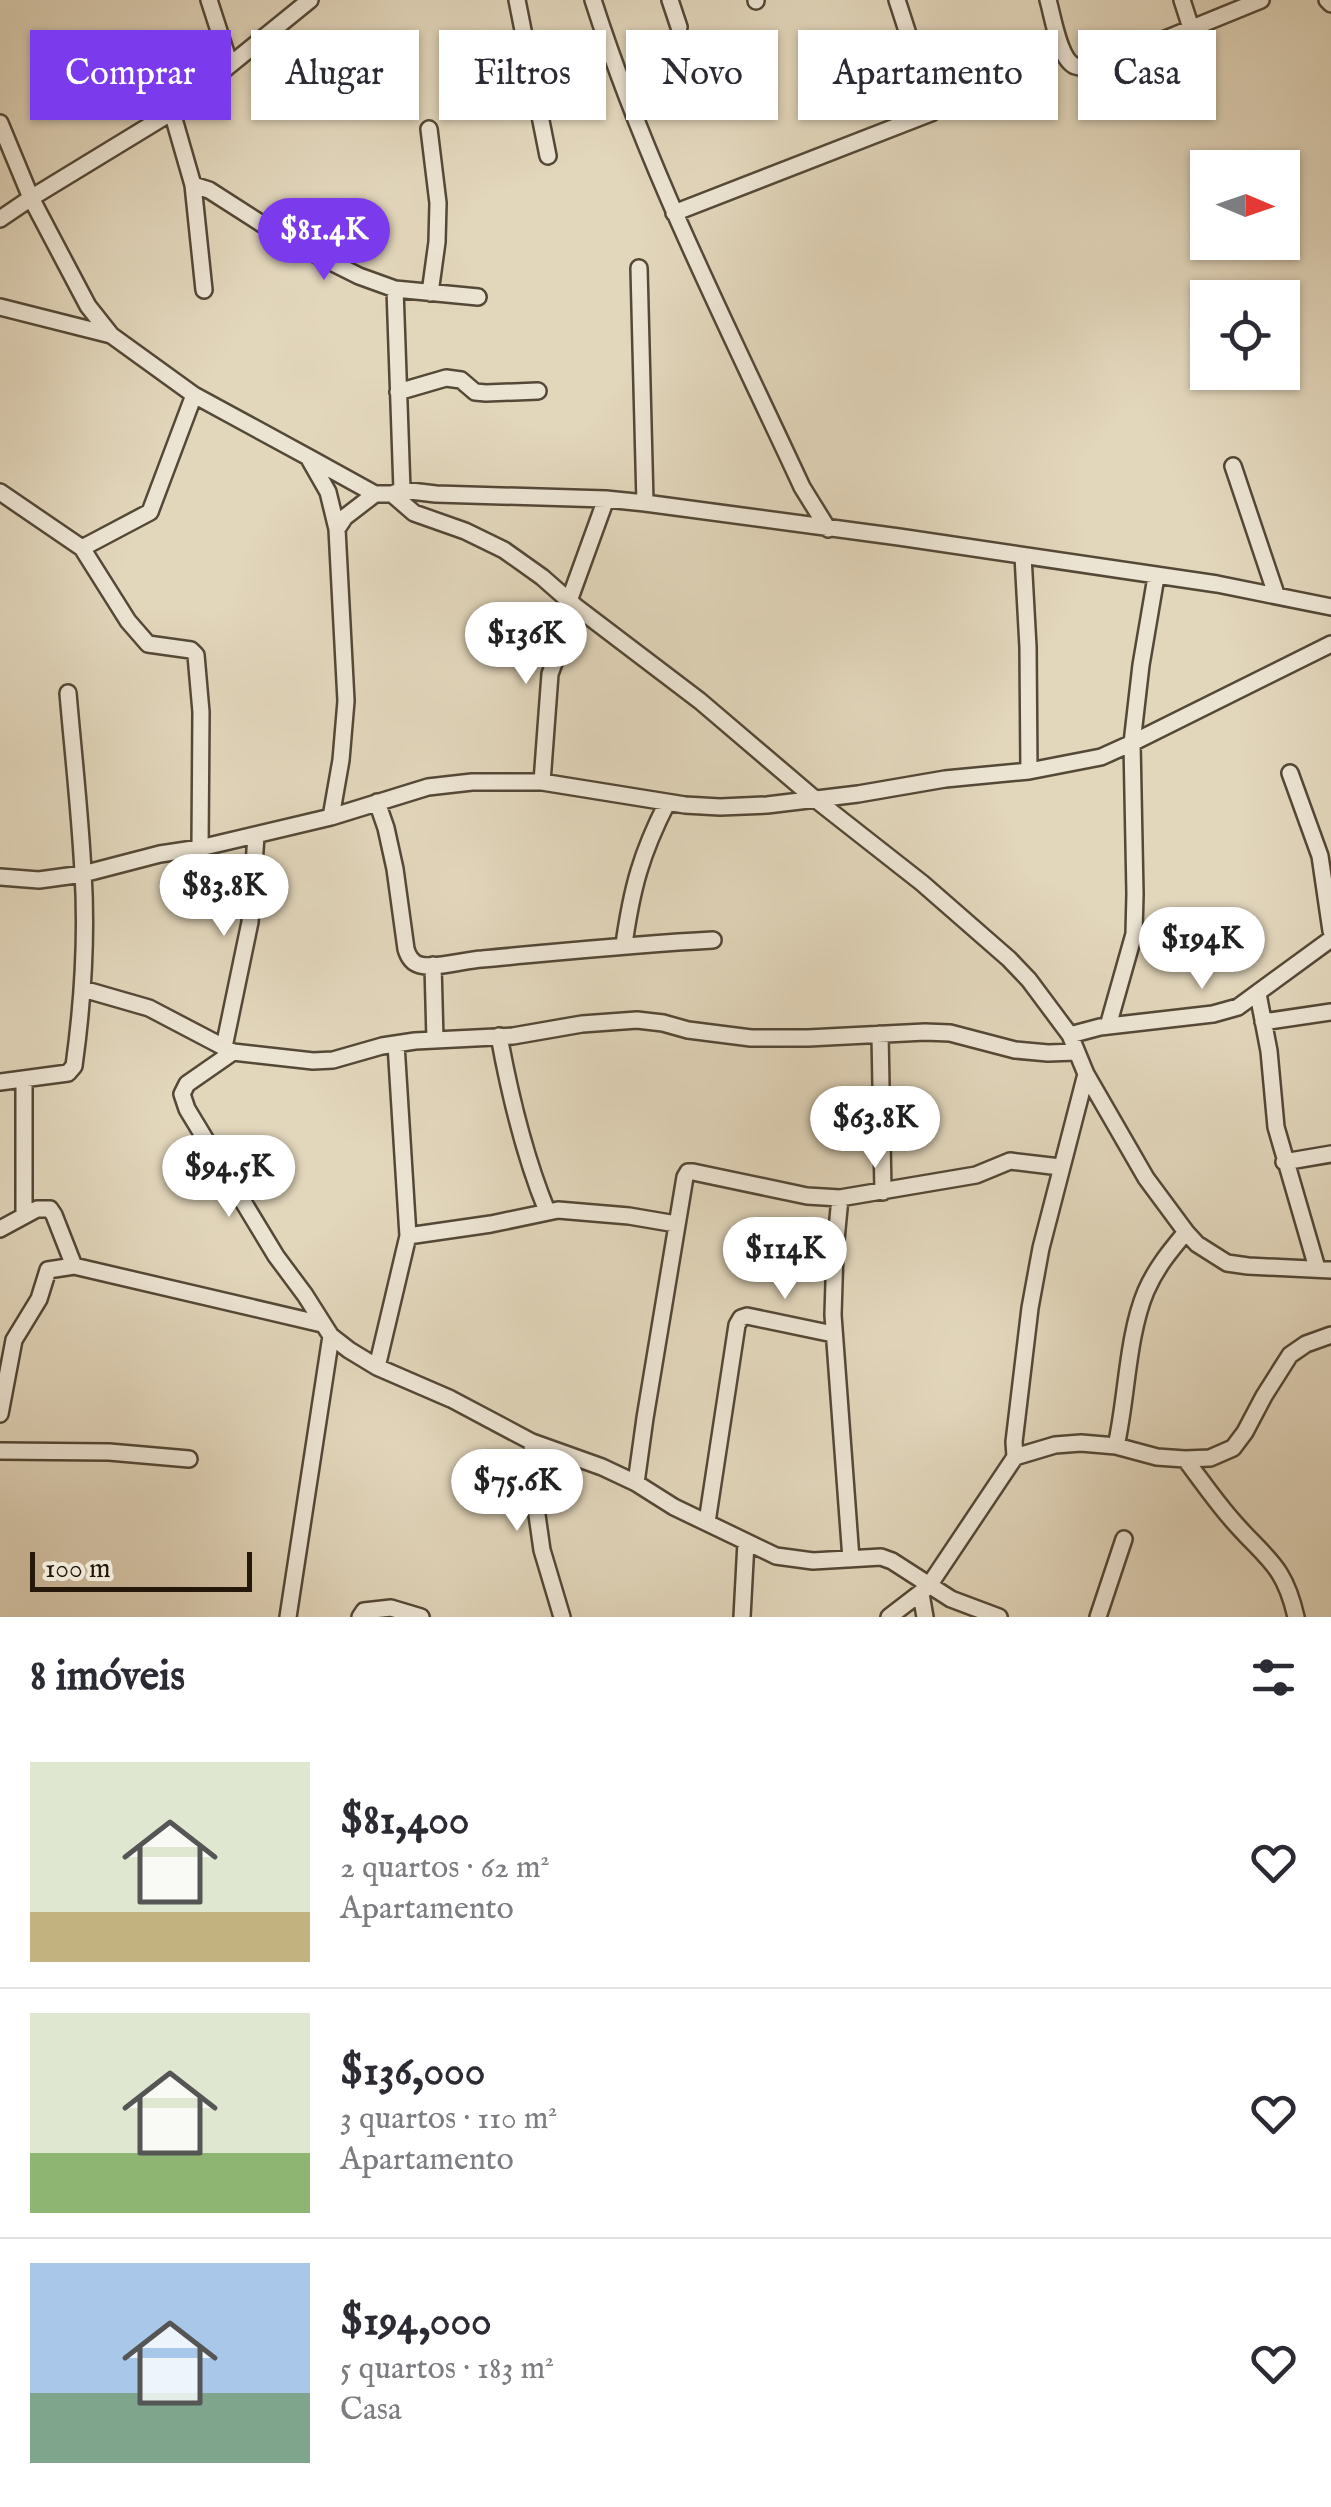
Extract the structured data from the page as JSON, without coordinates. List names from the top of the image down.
{
  "scale_bar": "100 m",
  "north": "right",
  "page": {
    "chip": [
      "Comprar",
      "Alugar",
      "Filtros",
      "Novo",
      "Apartamento",
      "Casa"
    ],
    "price": [
      "$81.4K",
      "$136K",
      "$83.8K",
      "$194K",
      "$63.8K",
      "$94.5K",
      "$114K",
      "$75.6K"
    ],
    "scale": "100 m",
    "heading": "8 imóveis",
    "list": [
      {
        "name": "$81,400",
        "note": "2 quartos · 62 m² · Apartamento"
      },
      {
        "name": "$136,000",
        "note": "3 quartos · 110 m² · Apartamento"
      },
      {
        "name": "$194,000",
        "note": "5 quartos · 183 m² · Casa"
      }
    ]
  }
}
